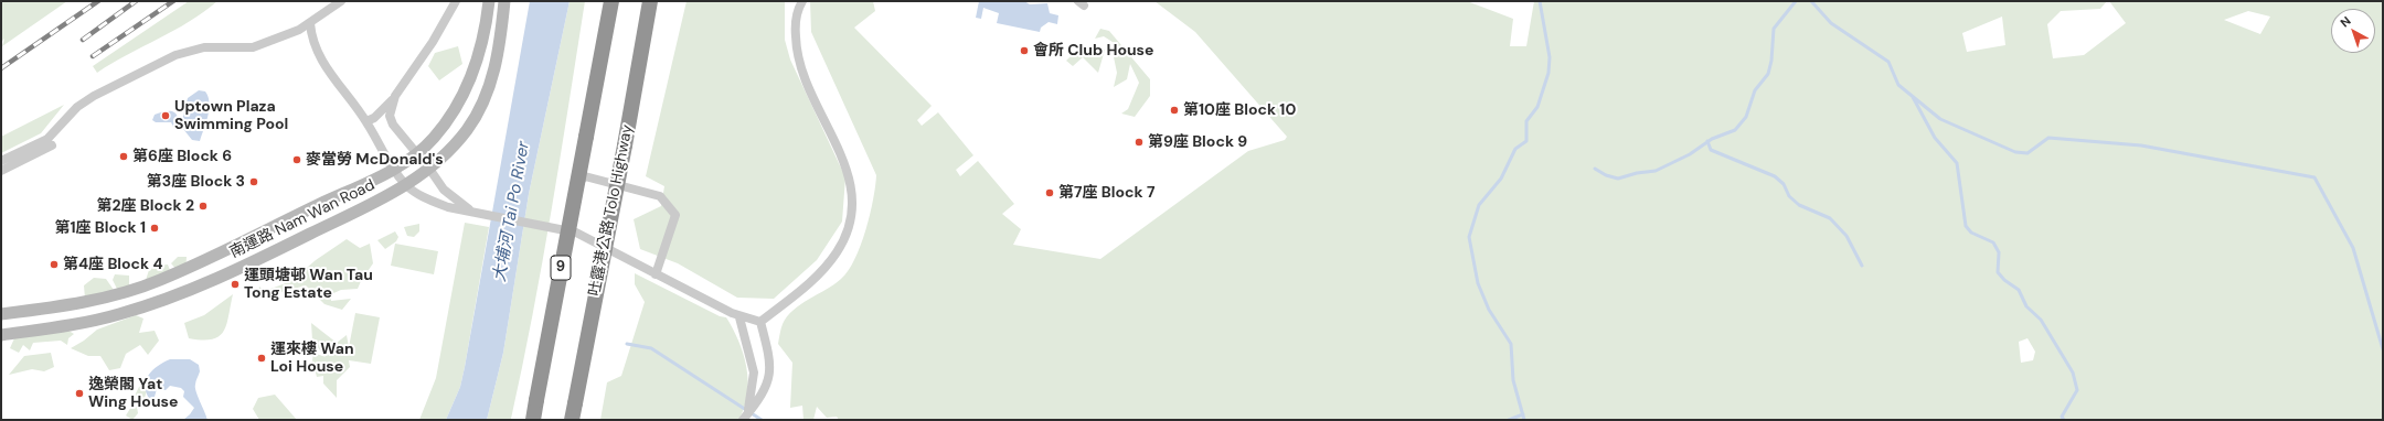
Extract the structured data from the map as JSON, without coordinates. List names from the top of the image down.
{
  "streets": {
    "highway": ["吐露港公路 Tolo Highway", "9"],
    "main road": ["南運路 Nam Wan Road"]
  },
  "water": ["大埔河 Tai Po River"],
  "places": [
    "會所 Club House",
    "第10座 Block 10",
    "Uptown Plaza Swimming Pool",
    "第9座 Block 9",
    "第6座 Block 6",
    "麥當勞 McDonald's",
    "第3座 Block 3",
    "第7座 Block 7",
    "第2座 Block 2",
    "第1座 Block 1",
    "第4座 Block 4",
    "運頭塘邨 Wan Tau Tong Estate",
    "運來樓 Wan Loi House",
    "逸榮閣 Yat Wing House"
  ],
  "north": "top left"
}
